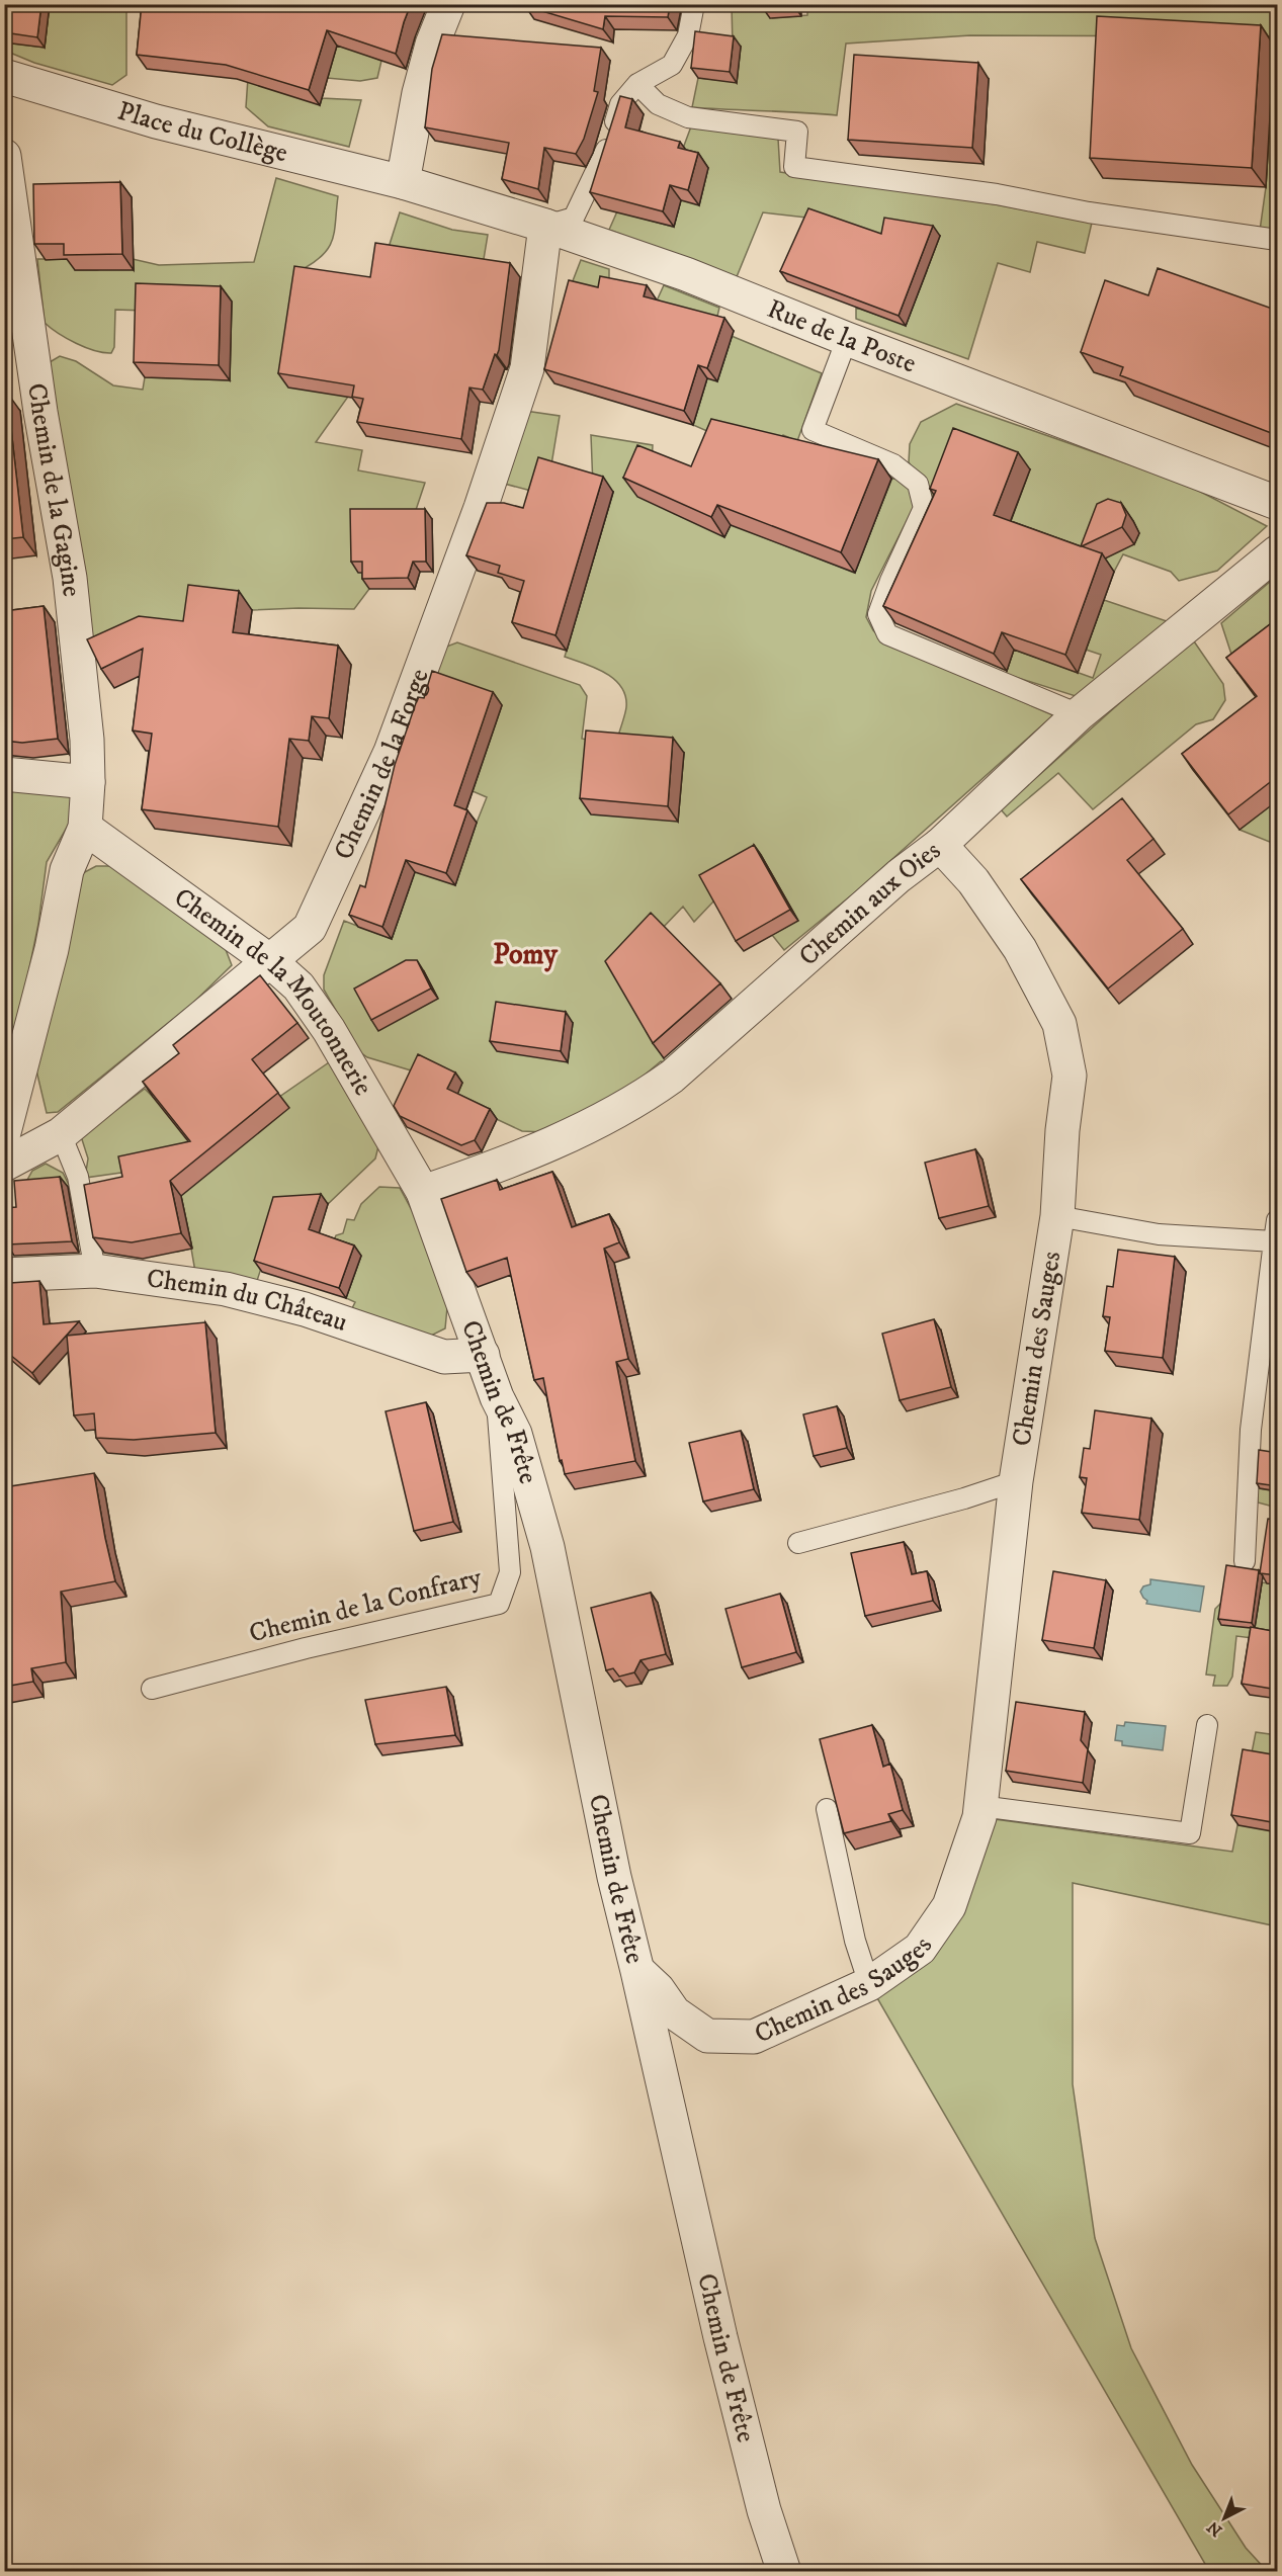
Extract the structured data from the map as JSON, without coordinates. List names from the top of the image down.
{
  "streets": {
    "street": [
      "Place du Collège",
      "Rue de la Poste",
      "Chemin de la Gagine",
      "Chemin de la Forge",
      "Chemin aux Oies",
      "Chemin de la Moutonnerie",
      "Chemin du Château",
      "Chemin des Sauges",
      "Chemin de Frête"
    ],
    "lane": ["Chemin de la Confrary"]
  },
  "crossings": [
    ["Place du Collège", "Rue de la Poste"],
    ["Rue de la Poste", "Chemin de la Forge"],
    ["Chemin de la Gagine", "Chemin de la Moutonnerie"],
    ["Chemin de la Forge", "Chemin de la Moutonnerie"],
    ["Chemin aux Oies", "Chemin de la Moutonnerie"],
    ["Chemin aux Oies", "Chemin des Sauges"],
    ["Chemin aux Oies", "Chemin de Frête"],
    ["Chemin de la Moutonnerie", "Chemin de Frête"],
    ["Chemin du Château", "Chemin de Frête"],
    ["Chemin des Sauges", "Chemin de Frête"],
    ["Chemin de Frête", "Chemin de la Confrary"]
  ],
  "districts": ["Pomy"],
  "north": "bottom left"
}
